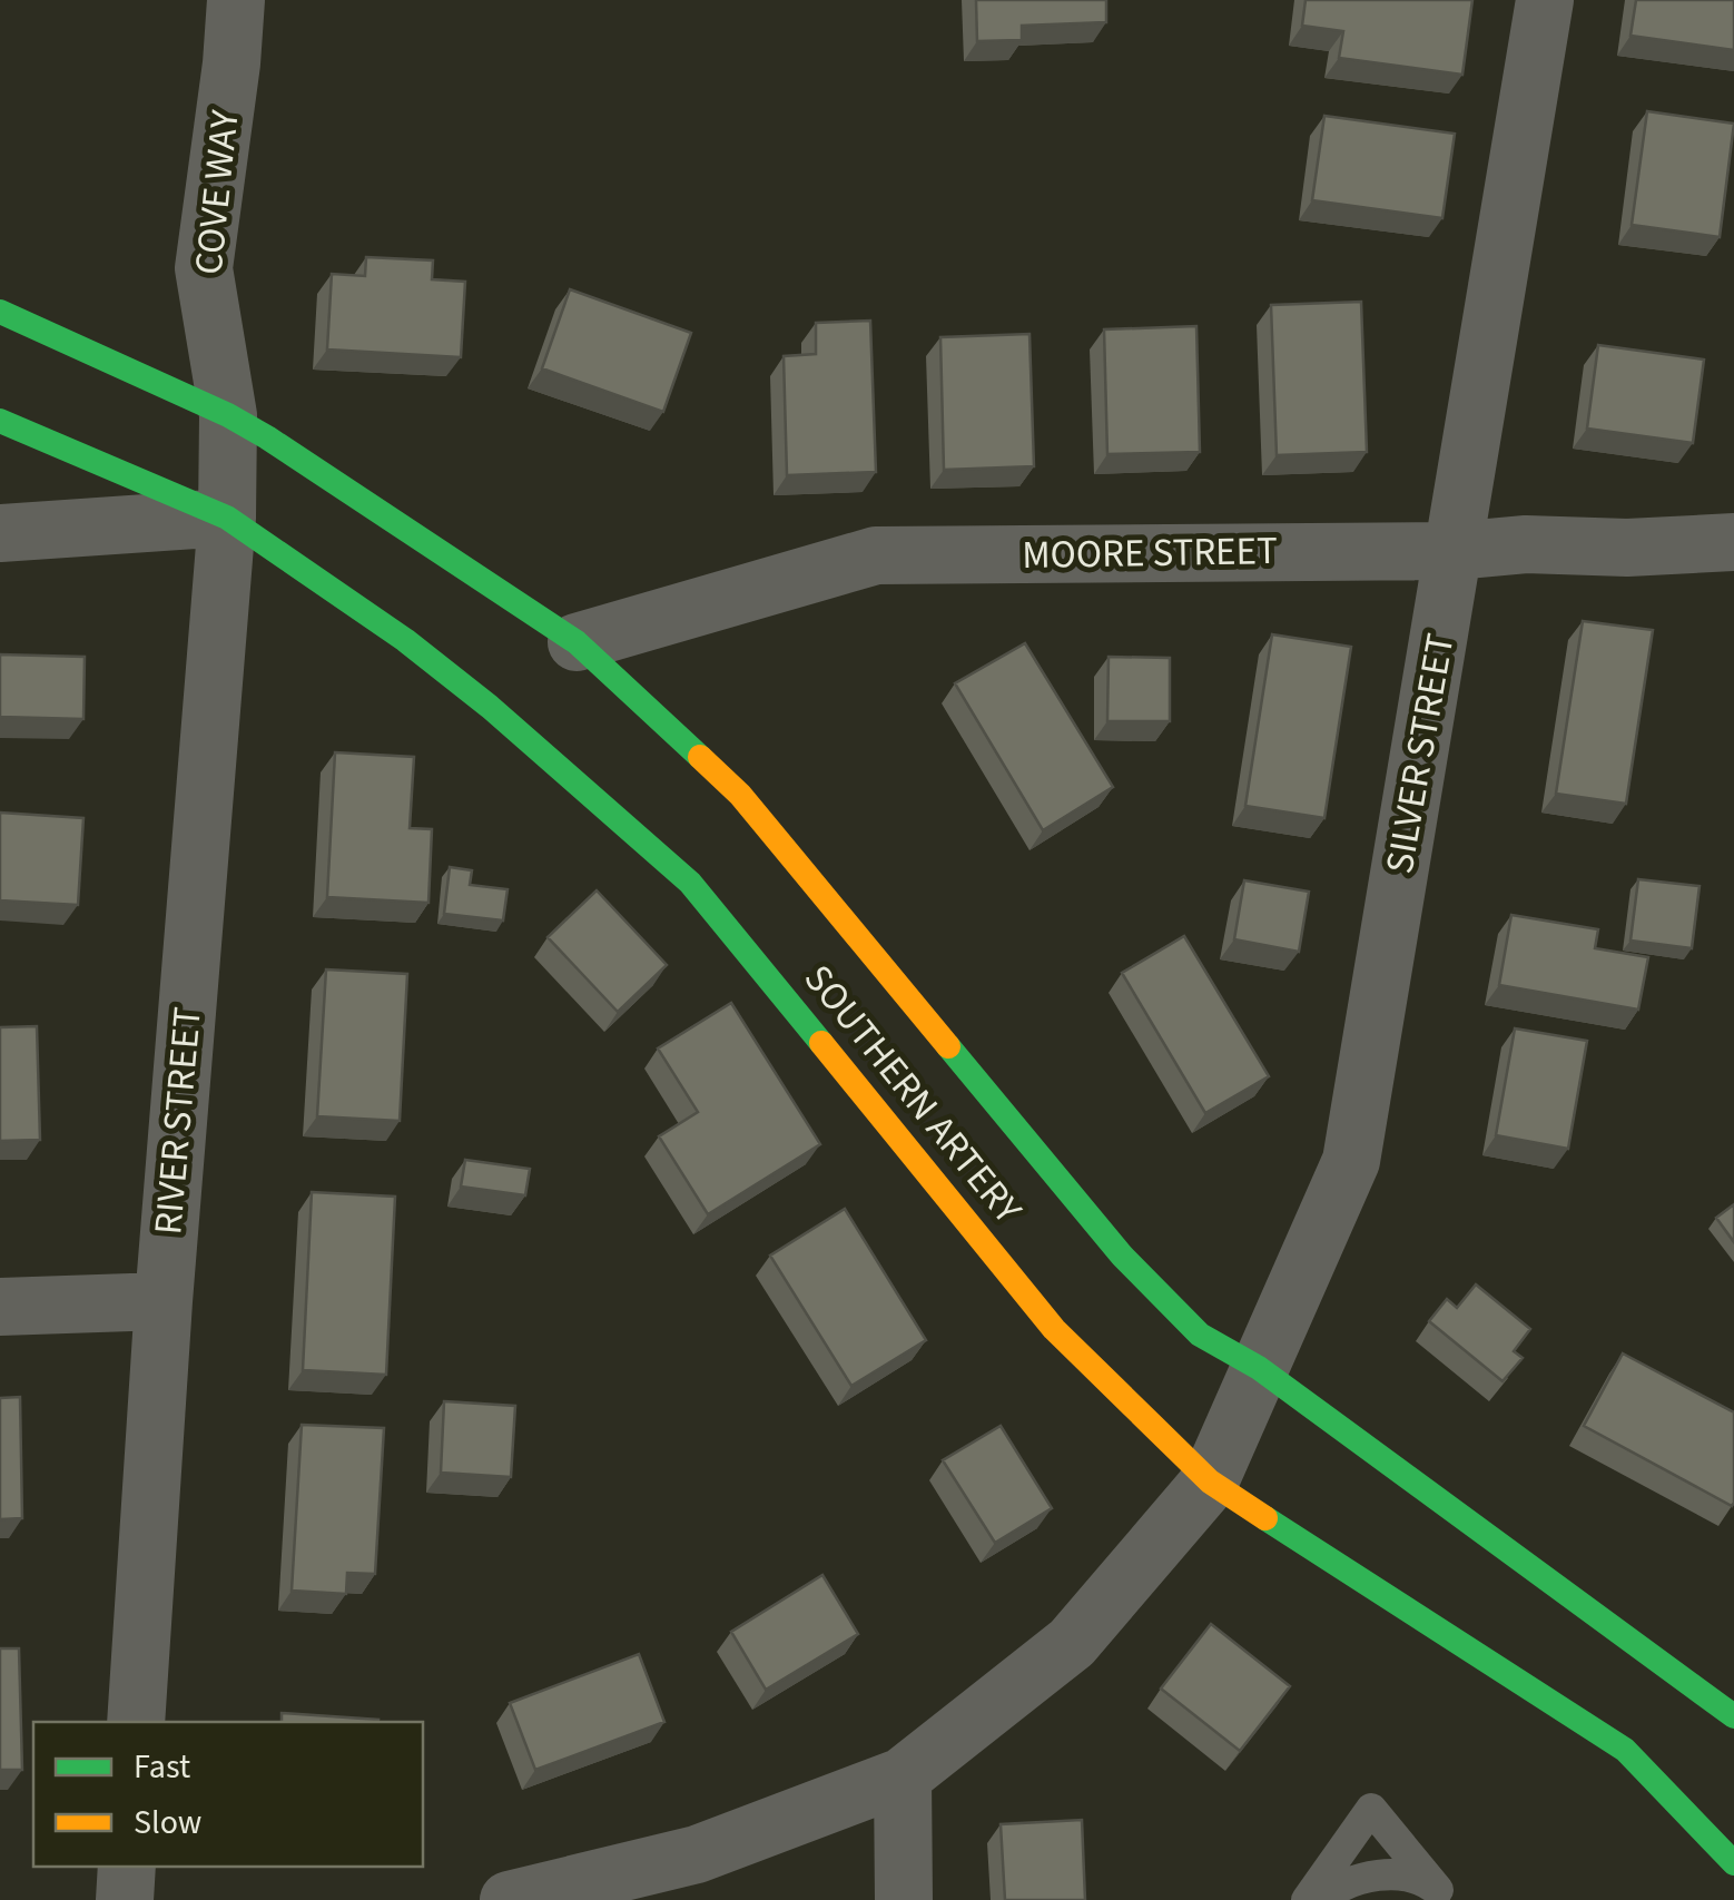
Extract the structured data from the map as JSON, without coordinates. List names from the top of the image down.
{
  "streets": {
    "main road": ["SOUTHERN ARTERY"],
    "street": [
      "COVE WAY",
      "MOORE STREET",
      "SILVER STREET",
      "RIVER STREET"
    ]
  },
  "crossings": [
    ["COVE WAY", "SOUTHERN ARTERY"],
    ["COVE WAY", "RIVER STREET"],
    ["MOORE STREET", "SILVER STREET"],
    ["MOORE STREET", "SOUTHERN ARTERY"],
    ["SILVER STREET", "SOUTHERN ARTERY"],
    ["SOUTHERN ARTERY", "RIVER STREET"]
  ],
  "legend": ["Fast", "Slow"]
}
